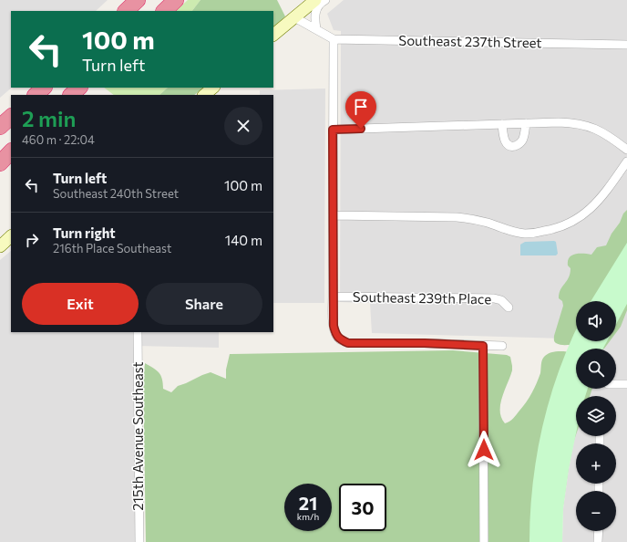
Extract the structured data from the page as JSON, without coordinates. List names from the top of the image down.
{
  "streets": {
    "street": ["Southeast 237th Street", "Southeast 239th Place", "215th Avenue Southeast"]
  },
  "page": {
    "turn": ["100 m", "Turn left"],
    "heading": ["2 min", "460 m · 22:04"],
    "list": [
      {
        "name": "Turn left",
        "note": "Southeast 240th Street",
        "value": "100 m"
      },
      {
        "name": "Turn right",
        "note": "216th Place Southeast",
        "value": "140 m"
      }
    ],
    "buttons": ["Exit", "Share"],
    "map_buttons": ["+", "−"],
    "speed": "21 km/h",
    "limit": "30"
  }
}
